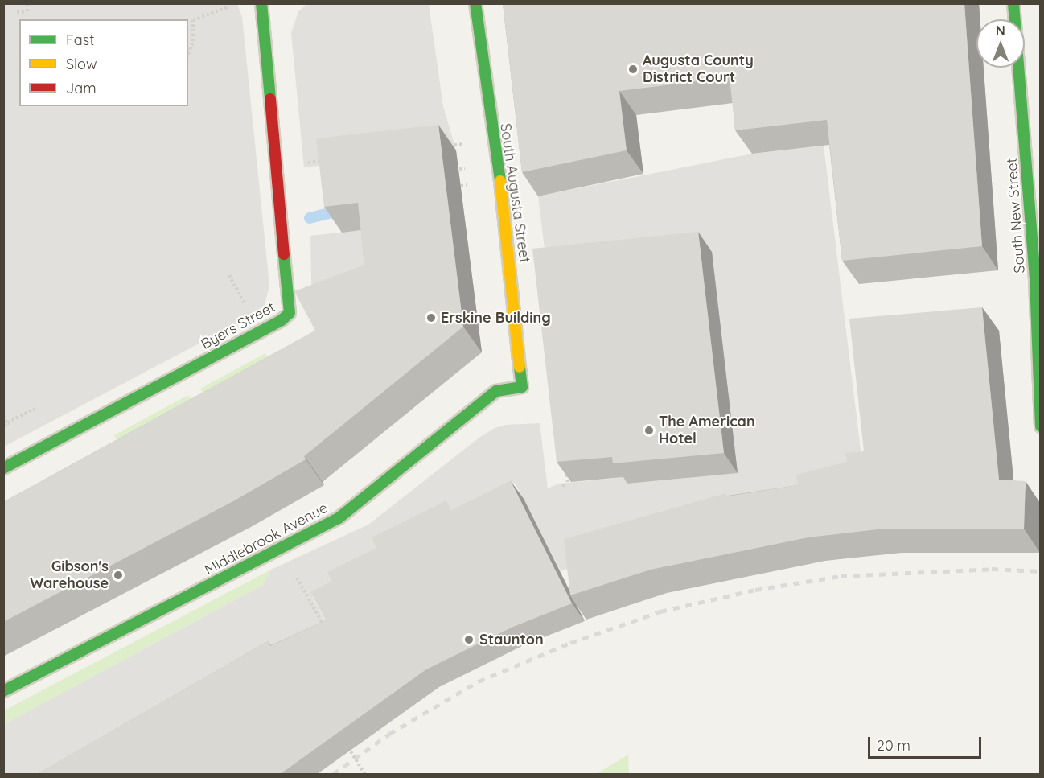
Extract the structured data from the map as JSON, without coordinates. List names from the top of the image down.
{
  "streets": {
    "street": [
      "South Augusta Street",
      "South New Street",
      "Byers Street",
      "Middlebrook Avenue"
    ]
  },
  "crossings": [
    ["South Augusta Street", "Middlebrook Avenue"]
  ],
  "places": [
    "Augusta County District Court",
    "Erskine Building",
    "The American Hotel",
    "Gibson's Warehouse",
    "Staunton"
  ],
  "legend": ["Fast", "Slow", "Jam"],
  "scale_bar": "20 m",
  "north": "top"
}
